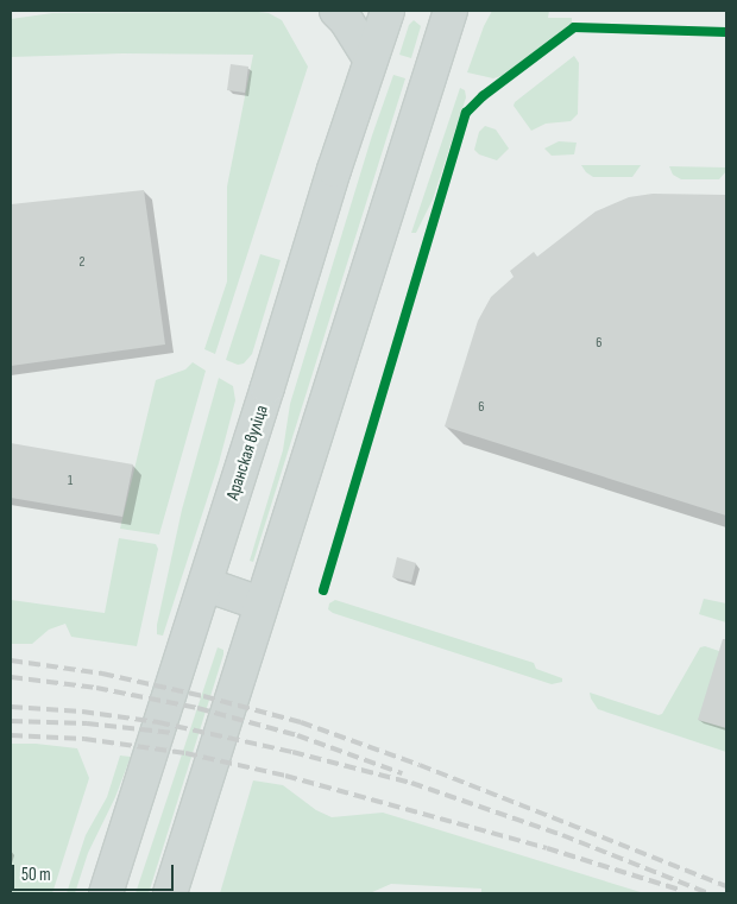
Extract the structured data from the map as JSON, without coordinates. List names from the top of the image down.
{
  "streets": {
    "main road": ["Аранская вуліца"]
  },
  "house_numbers": [
    "2",
    "6",
    "6",
    "1"
  ],
  "scale_bar": "50 m"
}
